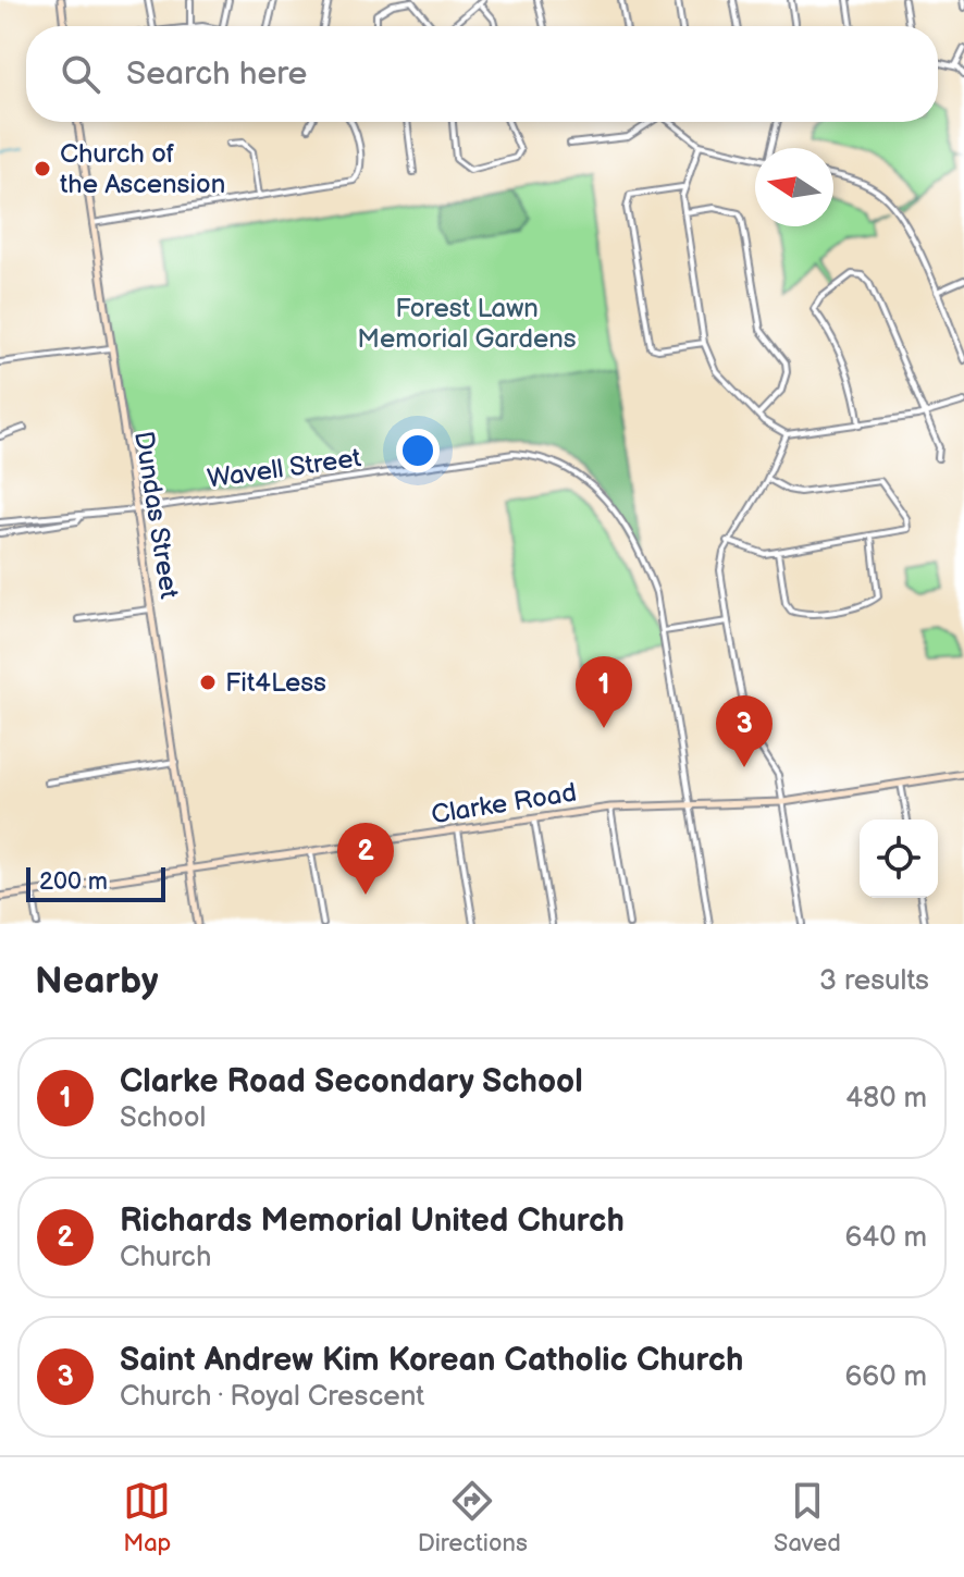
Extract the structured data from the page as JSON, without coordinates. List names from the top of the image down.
{
  "streets": {
    "main road": ["Dundas Street", "Clarke Road"],
    "street": ["Wavell Street"]
  },
  "crossings": [
    ["Wavell Street", "Dundas Street"],
    ["Wavell Street", "Clarke Road"],
    ["Dundas Street", "Clarke Road"]
  ],
  "parks": ["Forest Lawn Memorial Gardens"],
  "places": ["Church of the Ascension", "Fit4Less"],
  "scale_bar": "200 m",
  "north": "left",
  "page": {
    "search": "Search here",
    "pins": ["1", "3", "2"],
    "scale": "200 m",
    "heading": ["Nearby", "3 results"],
    "list": [
      {
        "mark": "1",
        "name": "Clarke Road Secondary School",
        "note": "School",
        "value": "480 m"
      },
      {
        "mark": "2",
        "name": "Richards Memorial United Church",
        "note": "Church",
        "value": "640 m"
      },
      {
        "mark": "3",
        "name": "Saint Andrew Kim Korean Catholic Church",
        "note": "Church · Royal Crescent",
        "value": "660 m"
      }
    ],
    "nav": ["Map", "Directions", "Saved"]
  }
}
